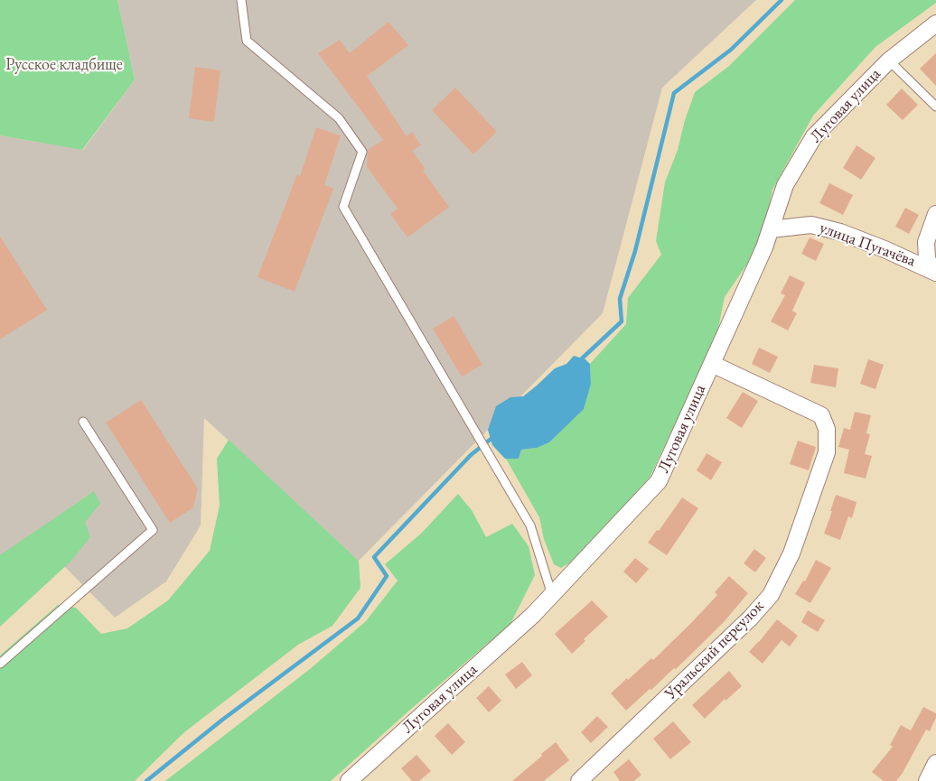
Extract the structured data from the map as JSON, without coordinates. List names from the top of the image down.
{
  "streets": {
    "street": ["Луговая улица", "улица Пугачёва", "Уральский переулок"]
  },
  "crossings": [
    ["Луговая улица", "улица Пугачёва"],
    ["Луговая улица", "Уральский переулок"]
  ],
  "parks": ["Русское кладбище"]
}
